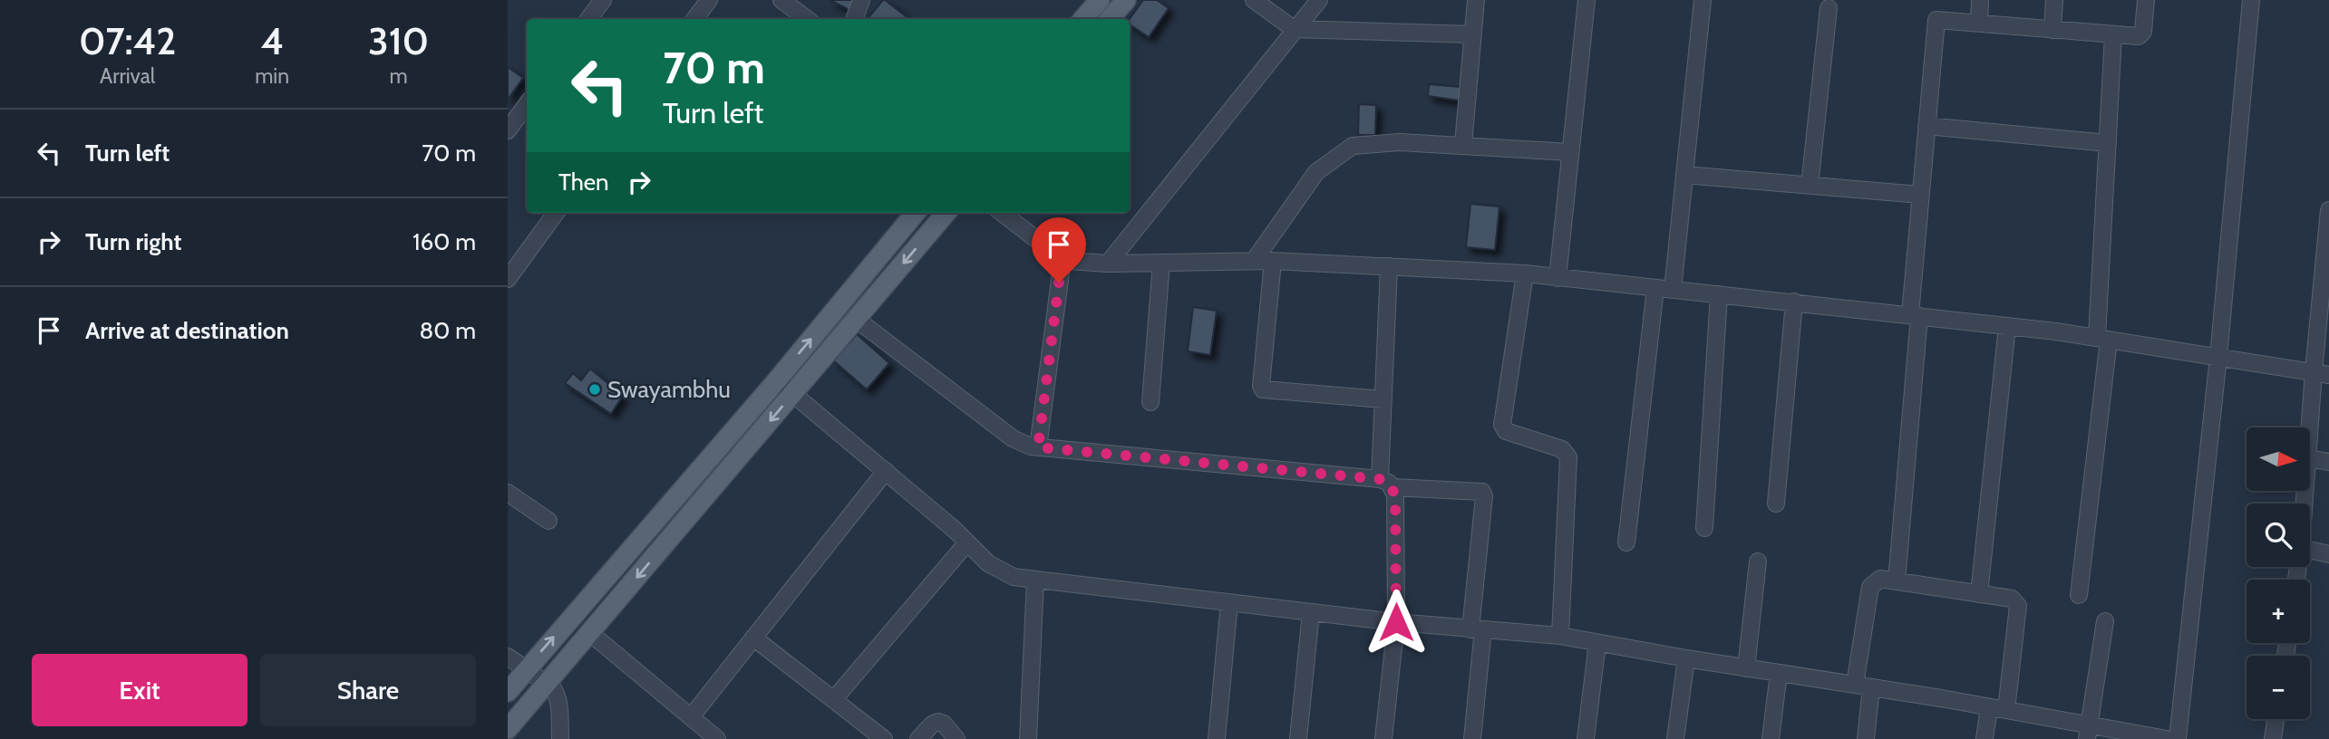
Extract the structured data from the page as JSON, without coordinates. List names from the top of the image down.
{
  "places": ["Swayambhu"],
  "north": "right",
  "page": {
    "eta": [
      "07:42",
      "Arrival",
      "4",
      "min",
      "310",
      "m"
    ],
    "turn": ["70 m", "Turn left"],
    "list": [
      {
        "name": "Turn left",
        "value": "70 m"
      },
      {
        "name": "Turn right",
        "value": "160 m"
      },
      {
        "name": "Arrive at destination",
        "value": "80 m"
      }
    ],
    "then": "Then",
    "map_buttons": ["+", "−"],
    "buttons": ["Exit", "Share"]
  }
}
